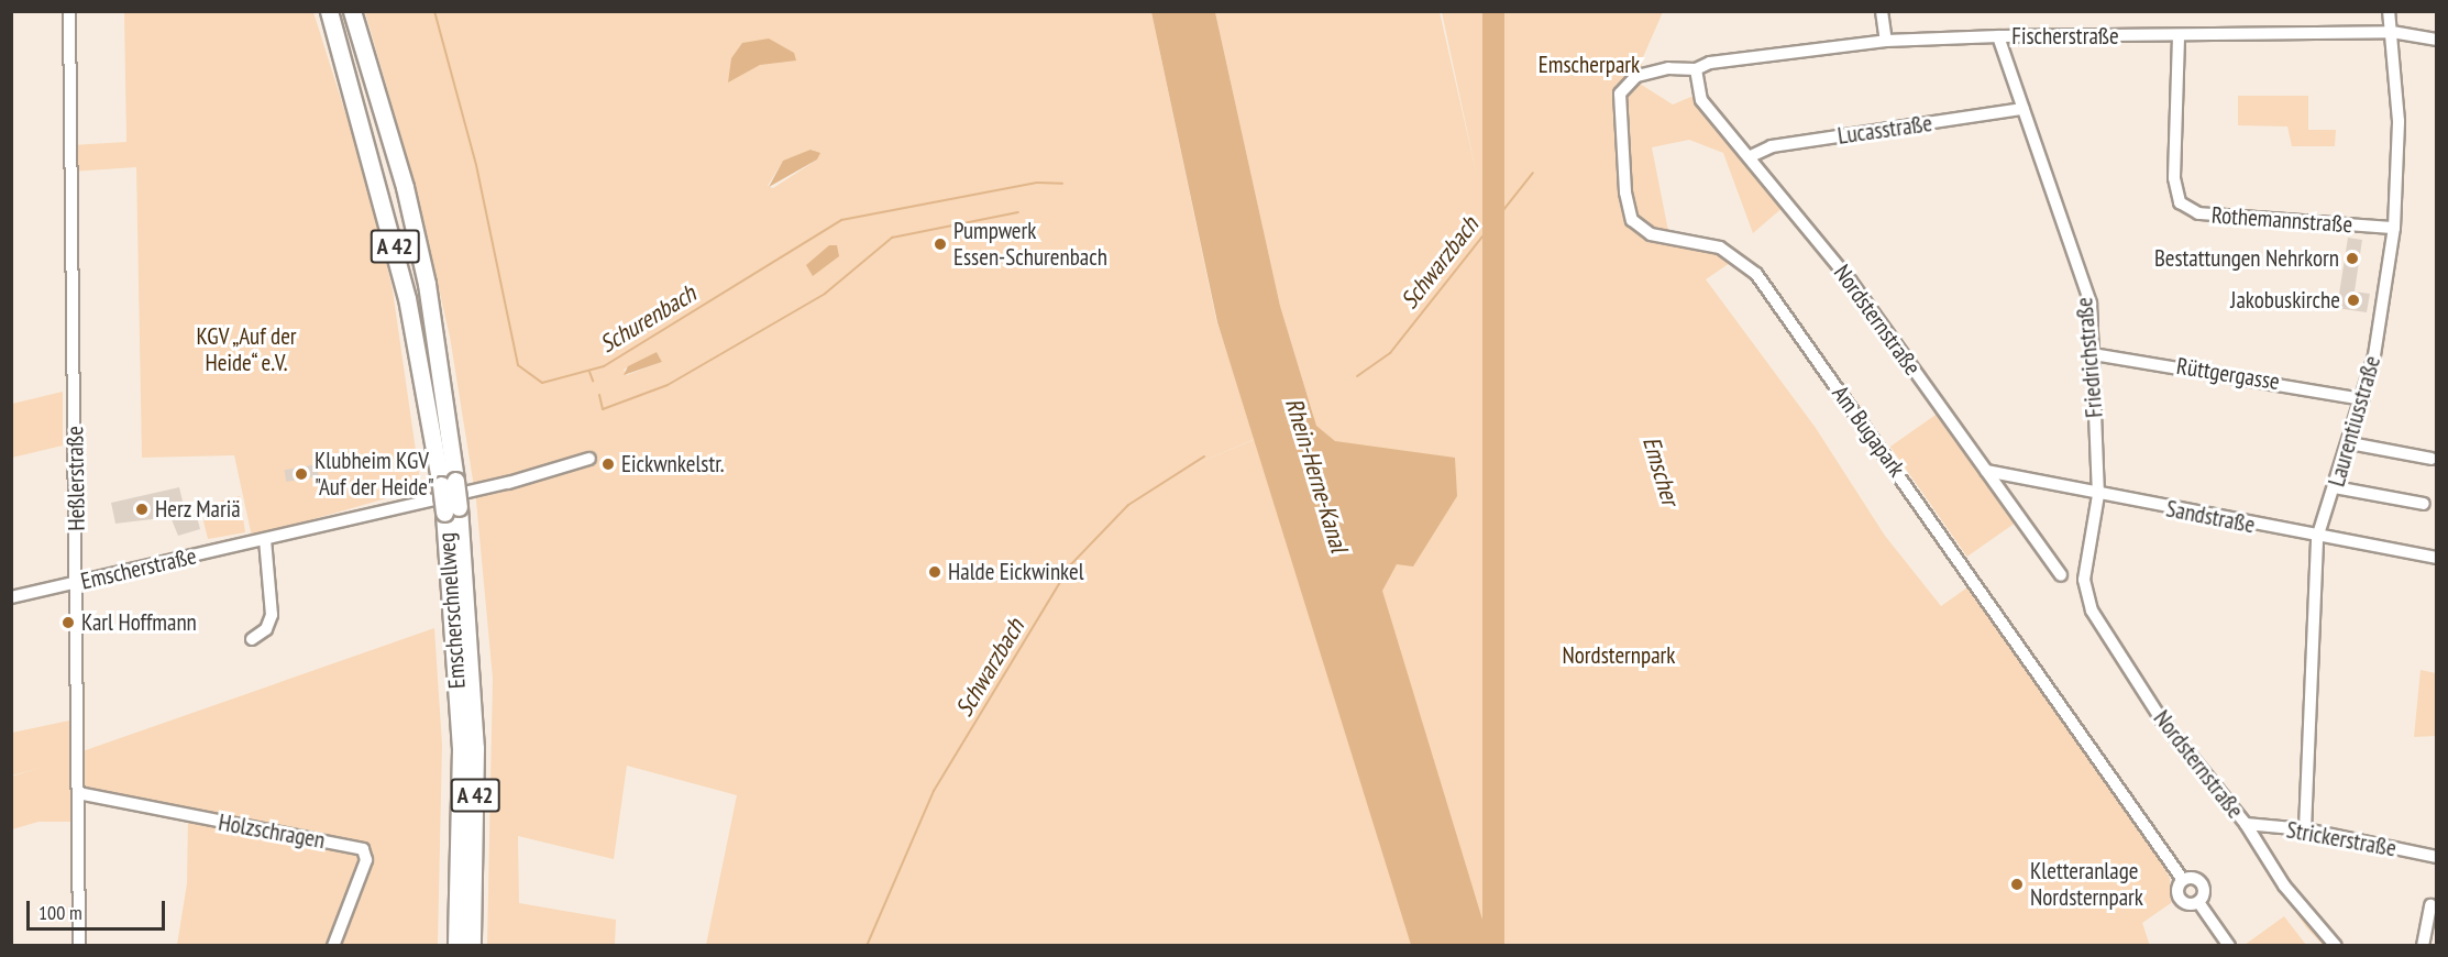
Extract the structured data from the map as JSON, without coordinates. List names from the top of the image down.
{
  "streets": {
    "highway": ["A 42", "Emscherschnellweg"],
    "street": [
      "Fischerstraße",
      "Lucasstraße",
      "Rothemannstraße",
      "Nordsternstraße",
      "Friedrichstraße",
      "Rüttgergasse",
      "Laurentiusstraße",
      "Am Bugapark",
      "Heßlerstraße",
      "Sandstraße",
      "Emscherstraße",
      "Holzschragen",
      "Strickerstraße"
    ]
  },
  "crossings": [
    ["Fischerstraße", "Rothemannstraße"],
    ["Fischerstraße", "Nordsternstraße"],
    ["Fischerstraße", "Friedrichstraße"],
    ["Fischerstraße", "Laurentiusstraße"],
    ["Fischerstraße", "Am Bugapark"],
    ["Lucasstraße", "Nordsternstraße"],
    ["Lucasstraße", "Friedrichstraße"],
    ["Rothemannstraße", "Laurentiusstraße"],
    ["Nordsternstraße", "Friedrichstraße"],
    ["Nordsternstraße", "Am Bugapark"],
    ["Nordsternstraße", "Sandstraße"],
    ["Nordsternstraße", "Strickerstraße"],
    ["Friedrichstraße", "Rüttgergasse"],
    ["Friedrichstraße", "Sandstraße"],
    ["Rüttgergasse", "Laurentiusstraße"],
    ["Laurentiusstraße", "Sandstraße"],
    ["Laurentiusstraße", "Strickerstraße"],
    ["Heßlerstraße", "Emscherstraße"],
    ["Heßlerstraße", "Holzschragen"]
  ],
  "water": [
    "Schwarzbach",
    "Schurenbach",
    "Emscher",
    "Rhein-Herne-Kanal"
  ],
  "parks": ["Emscherpark", "KGV „Auf der Heide“ e.V.", "Nordsternpark"],
  "places": [
    "Pumpwerk Essen-Schurenbach",
    "Bestattungen Nehrkorn",
    "Jakobuskirche",
    "Eickwnkelstr.",
    "Klubheim KGV \"Auf der Heide\"",
    "Herz Mariä",
    "Halde Eickwinkel",
    "Karl Hoffmann",
    "Kletteranlage Nordsternpark"
  ],
  "scale_bar": "100 m"
}
